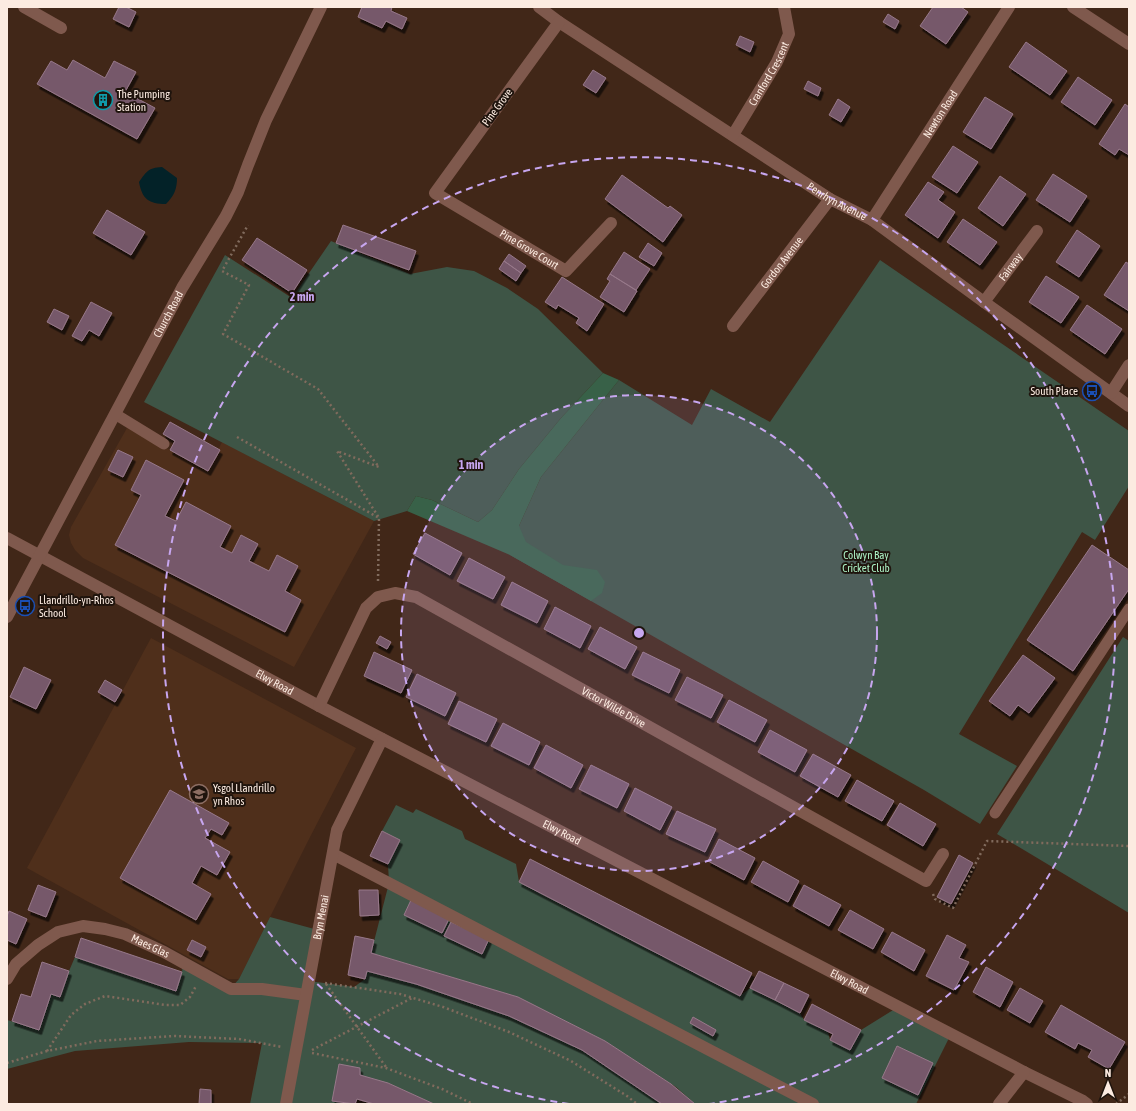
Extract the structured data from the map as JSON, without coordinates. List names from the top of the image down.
{
  "streets": {
    "street": [
      "Cranford Crescent",
      "Pine Grove",
      "Newton Road",
      "Penrhyn Avenue",
      "Pine Grove Court",
      "Gordon Avenue",
      "Fairway",
      "Church Road",
      "Elwy Road",
      "Victor Wilde Drive",
      "Bryn Menai",
      "Maes Glas"
    ]
  },
  "crossings": [
    ["Cranford Crescent", "Penrhyn Avenue"],
    ["Pine Grove", "Penrhyn Avenue"],
    ["Pine Grove", "Pine Grove Court"],
    ["Newton Road", "Penrhyn Avenue"],
    ["Penrhyn Avenue", "Gordon Avenue"],
    ["Penrhyn Avenue", "Fairway"],
    ["Church Road", "Elwy Road"],
    ["Elwy Road", "Bryn Menai"],
    ["Bryn Menai", "Maes Glas"]
  ],
  "parks": ["Colwyn Bay Cricket Club"],
  "places": {
    "building": ["The Pumping Station"],
    "bus stop": ["South Place", "Llandrillo-yn-Rhos School"],
    "school or university": ["Ysgol Llandrillo yn Rhos"]
  },
  "north": "top",
  "rings": ["2 min", "1 min"]
}
